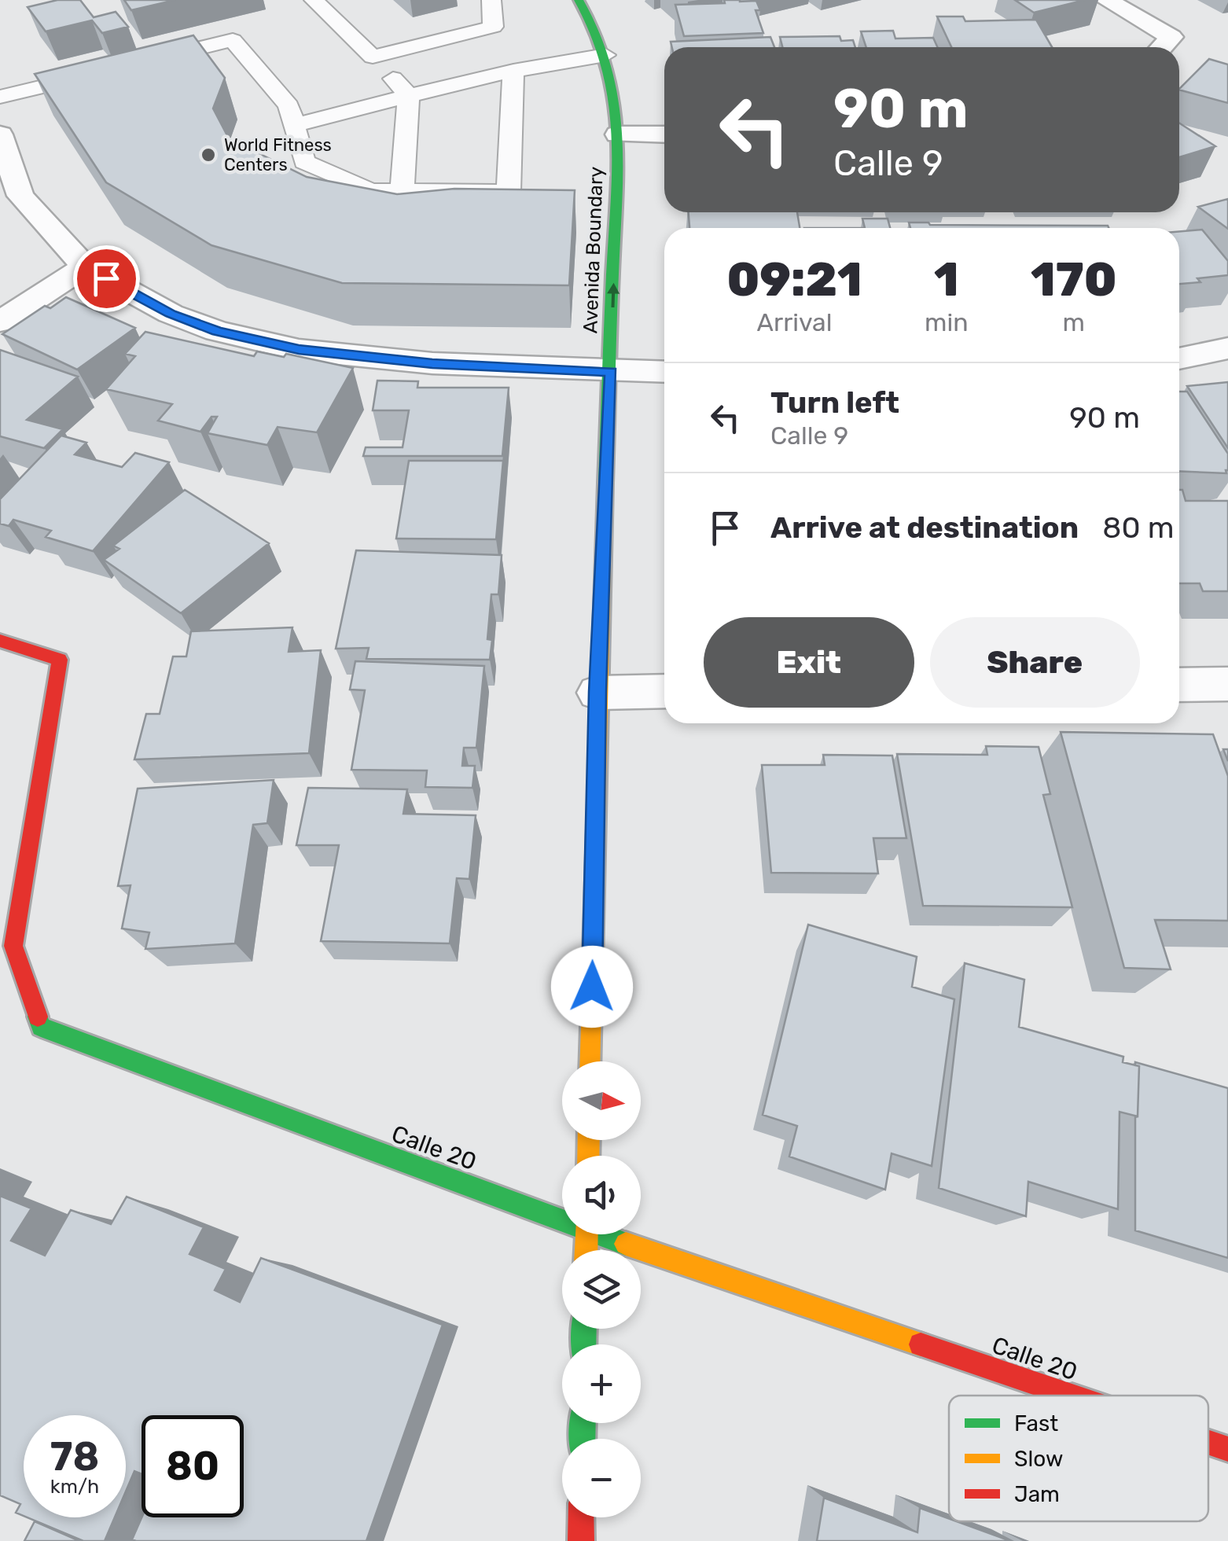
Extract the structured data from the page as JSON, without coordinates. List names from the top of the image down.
{
  "streets": {
    "main road": ["Avenida Boundary", "Calle 20"]
  },
  "places": ["World Fitness Centers"],
  "legend": ["Fast", "Slow", "Jam"],
  "north": "right",
  "page": {
    "turn": ["90 m", "Calle 9"],
    "eta": [
      "09:21",
      "Arrival",
      "1",
      "min",
      "170",
      "m"
    ],
    "list": [
      {
        "name": "Turn left",
        "note": "Calle 9",
        "value": "90 m"
      },
      {
        "name": "Arrive at destination",
        "value": "80 m"
      }
    ],
    "buttons": ["Exit", "Share"],
    "map_buttons": ["+", "−"],
    "speed": "78 km/h",
    "limit": "80"
  }
}
